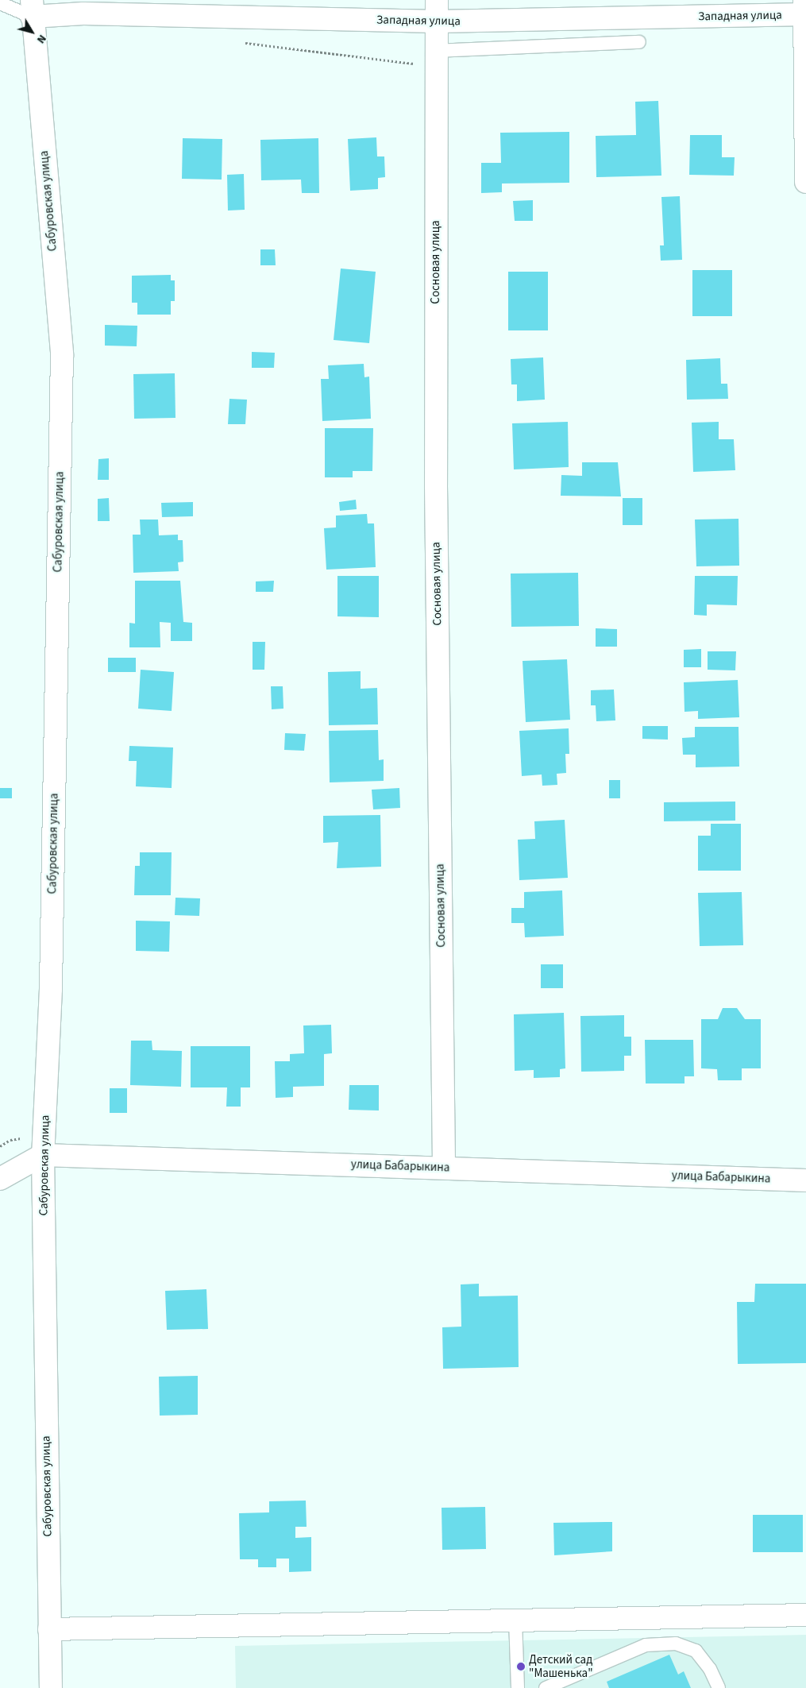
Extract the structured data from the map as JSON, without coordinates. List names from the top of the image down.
{
  "streets": {
    "street": [
      "Западная улица",
      "Сабуровская улица",
      "Сосновая улица",
      "улица Бабарыкина"
    ]
  },
  "crossings": [
    ["Западная улица", "Сабуровская улица"],
    ["Западная улица", "Сосновая улица"],
    ["Сабуровская улица", "улица Бабарыкина"],
    ["Сосновая улица", "улица Бабарыкина"]
  ],
  "places": ["Детский сад \"Машенька\""],
  "north": "bottom right"
}
